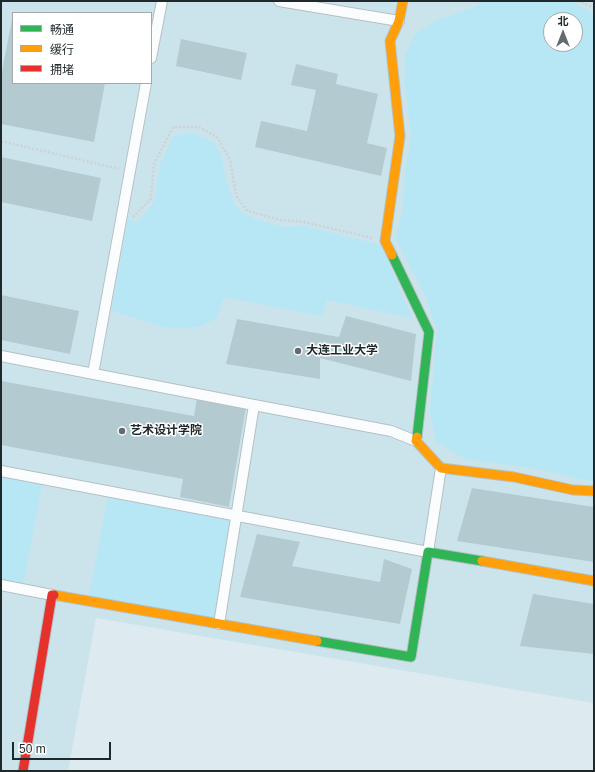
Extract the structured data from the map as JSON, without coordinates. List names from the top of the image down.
{
  "places": ["大连工业大学", "艺术设计学院"],
  "legend": ["畅通", "缓行", "拥堵"],
  "scale_bar": "50 m",
  "north": "top"
}
